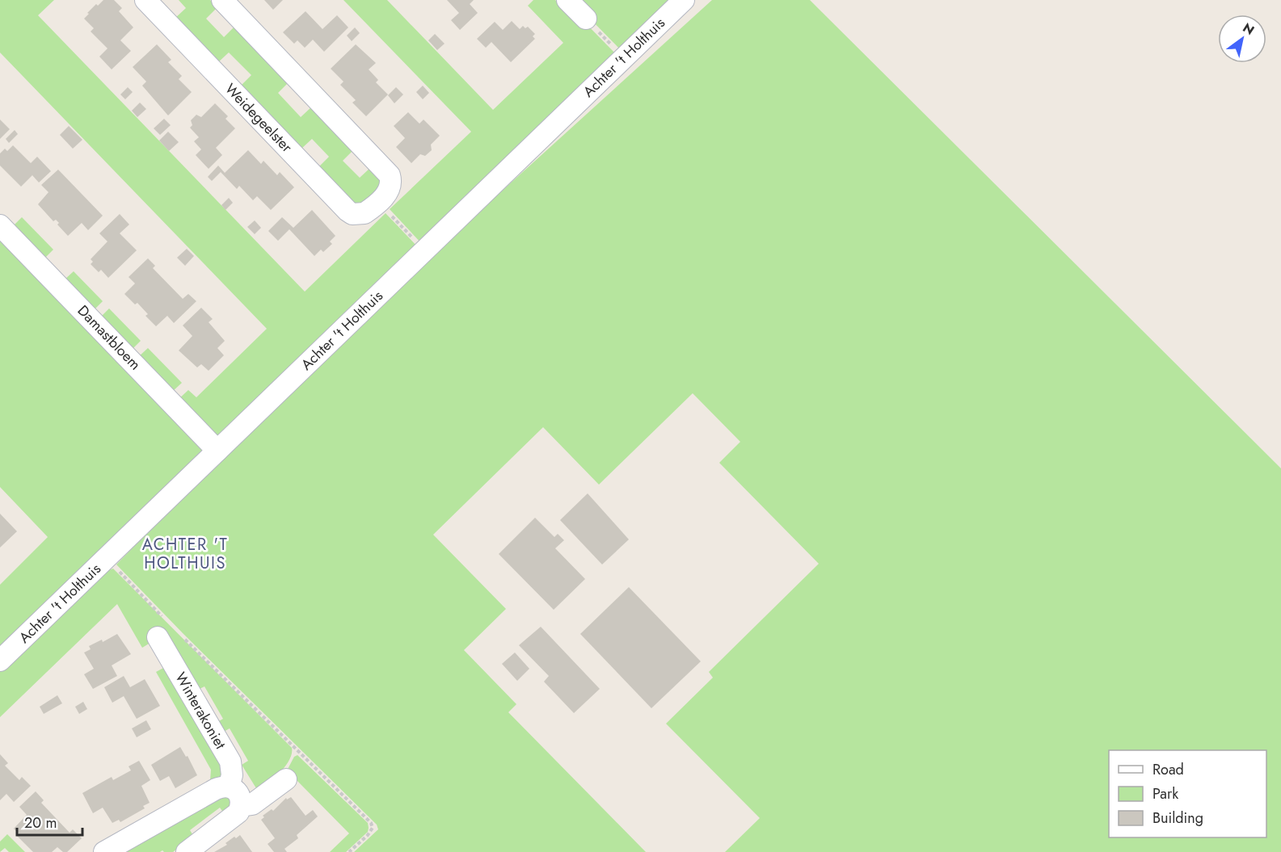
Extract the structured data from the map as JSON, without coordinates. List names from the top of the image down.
{
  "streets": {
    "street": [
      "Achter 't Holthuis",
      "Weidegeelster",
      "Damastbloem",
      "Winterakoniet"
    ]
  },
  "crossings": [
    ["Achter 't Holthuis", "Damastbloem"]
  ],
  "districts": ["ACHTER 'T HOLTHUIS"],
  "legend": ["Road", "Park", "Building"],
  "scale_bar": "20 m",
  "north": "top right"
}
